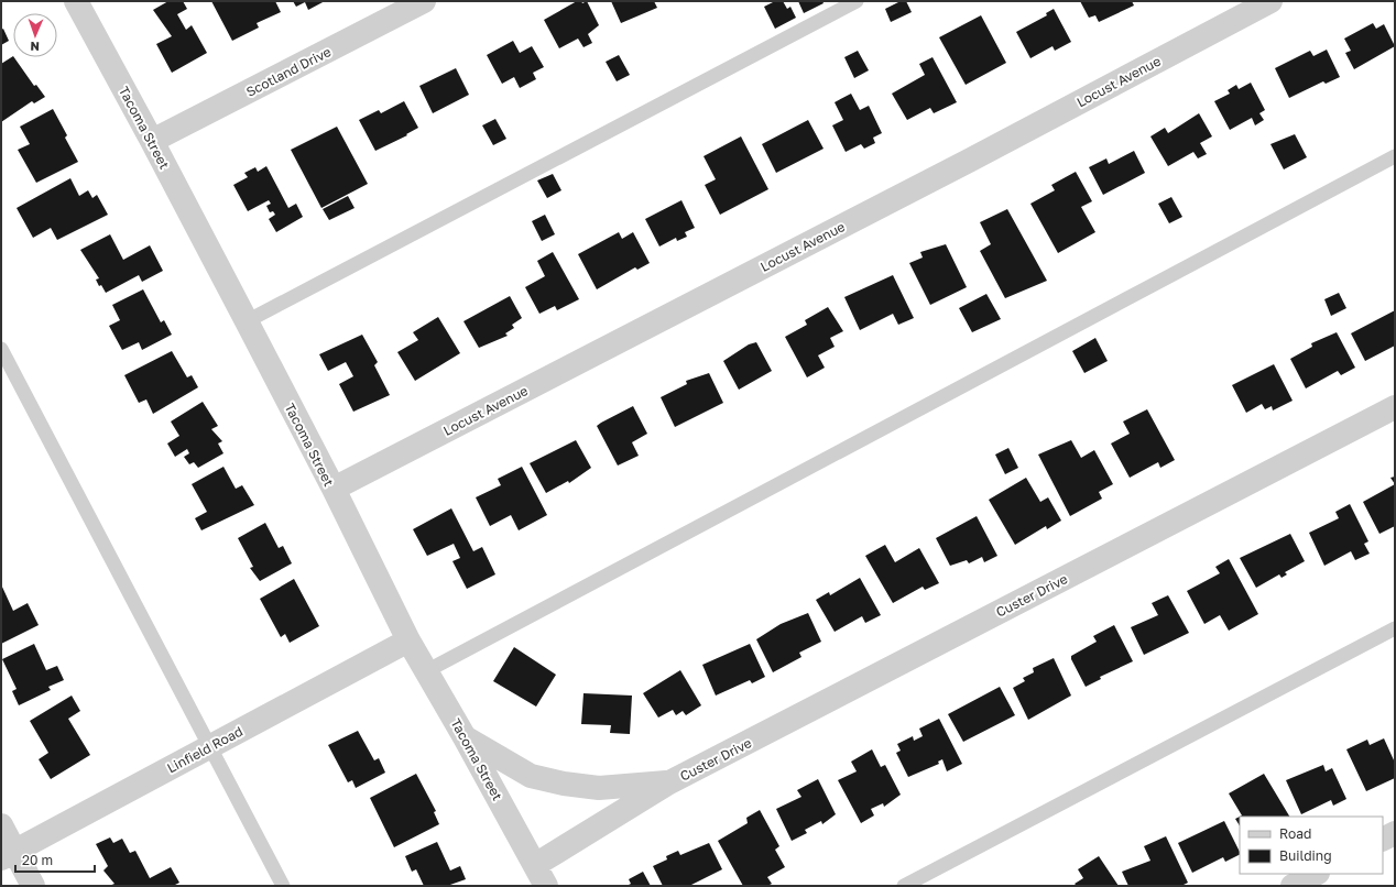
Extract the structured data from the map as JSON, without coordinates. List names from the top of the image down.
{
  "streets": {
    "street": [
      "Scotland Drive",
      "Locust Avenue",
      "Tacoma Street",
      "Custer Drive",
      "Linfield Road"
    ]
  },
  "crossings": [
    ["Scotland Drive", "Tacoma Street"],
    ["Locust Avenue", "Tacoma Street"],
    ["Tacoma Street", "Custer Drive"],
    ["Tacoma Street", "Linfield Road"]
  ],
  "legend": ["Road", "Building"],
  "scale_bar": "20 m",
  "north": "bottom"
}
